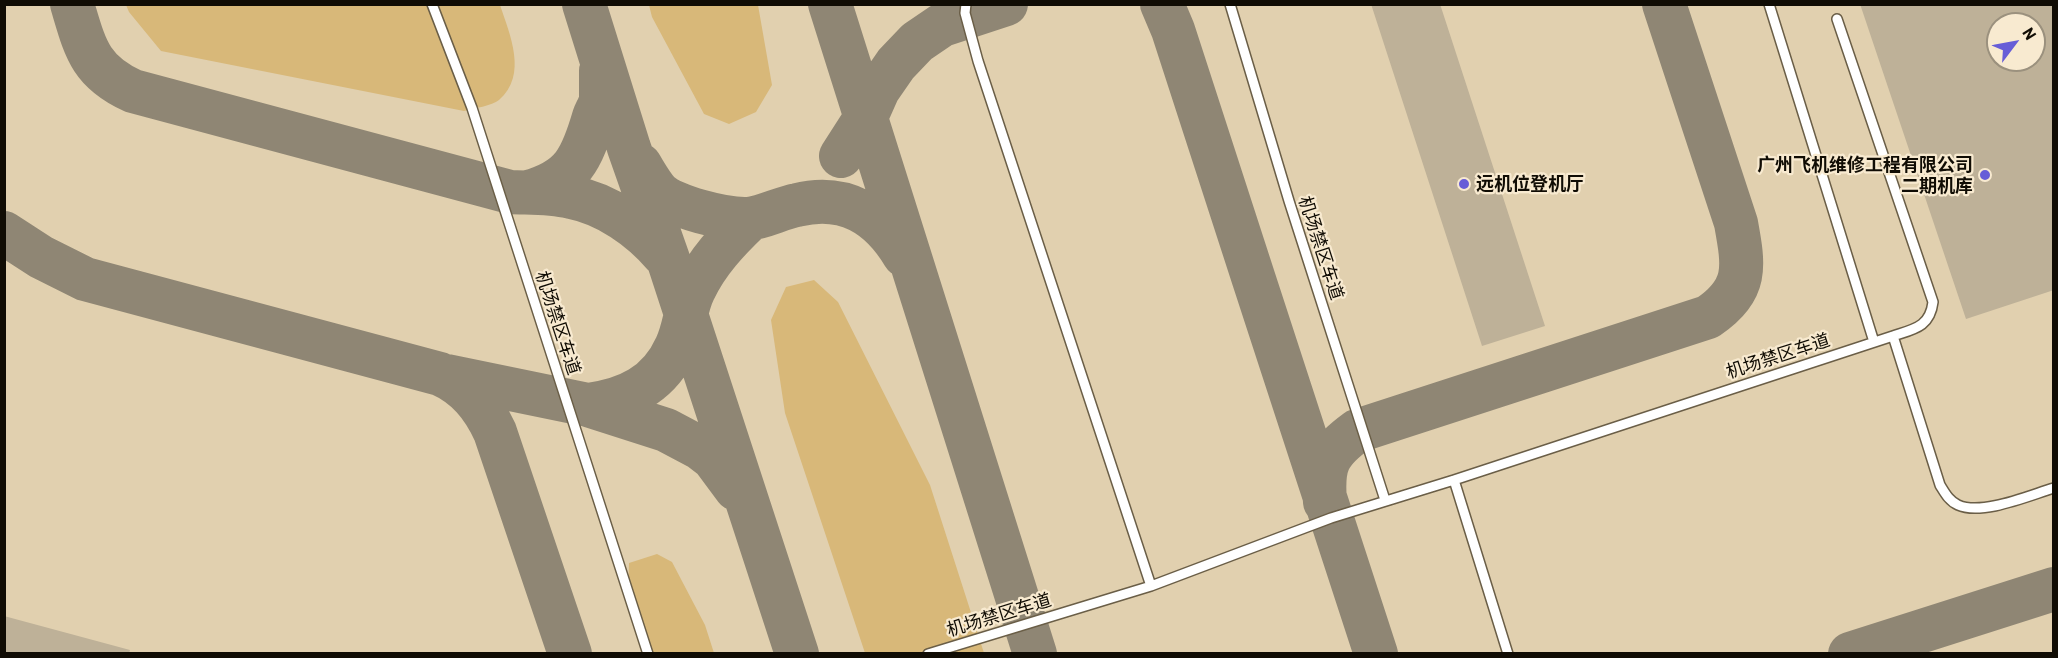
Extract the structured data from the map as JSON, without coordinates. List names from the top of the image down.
{
  "streets": {
    "lane": ["机场禁区车道"]
  },
  "places": ["广州飞机维修工程有限公司 二期机库", "远机位登机厅"],
  "north": "top right"
}
